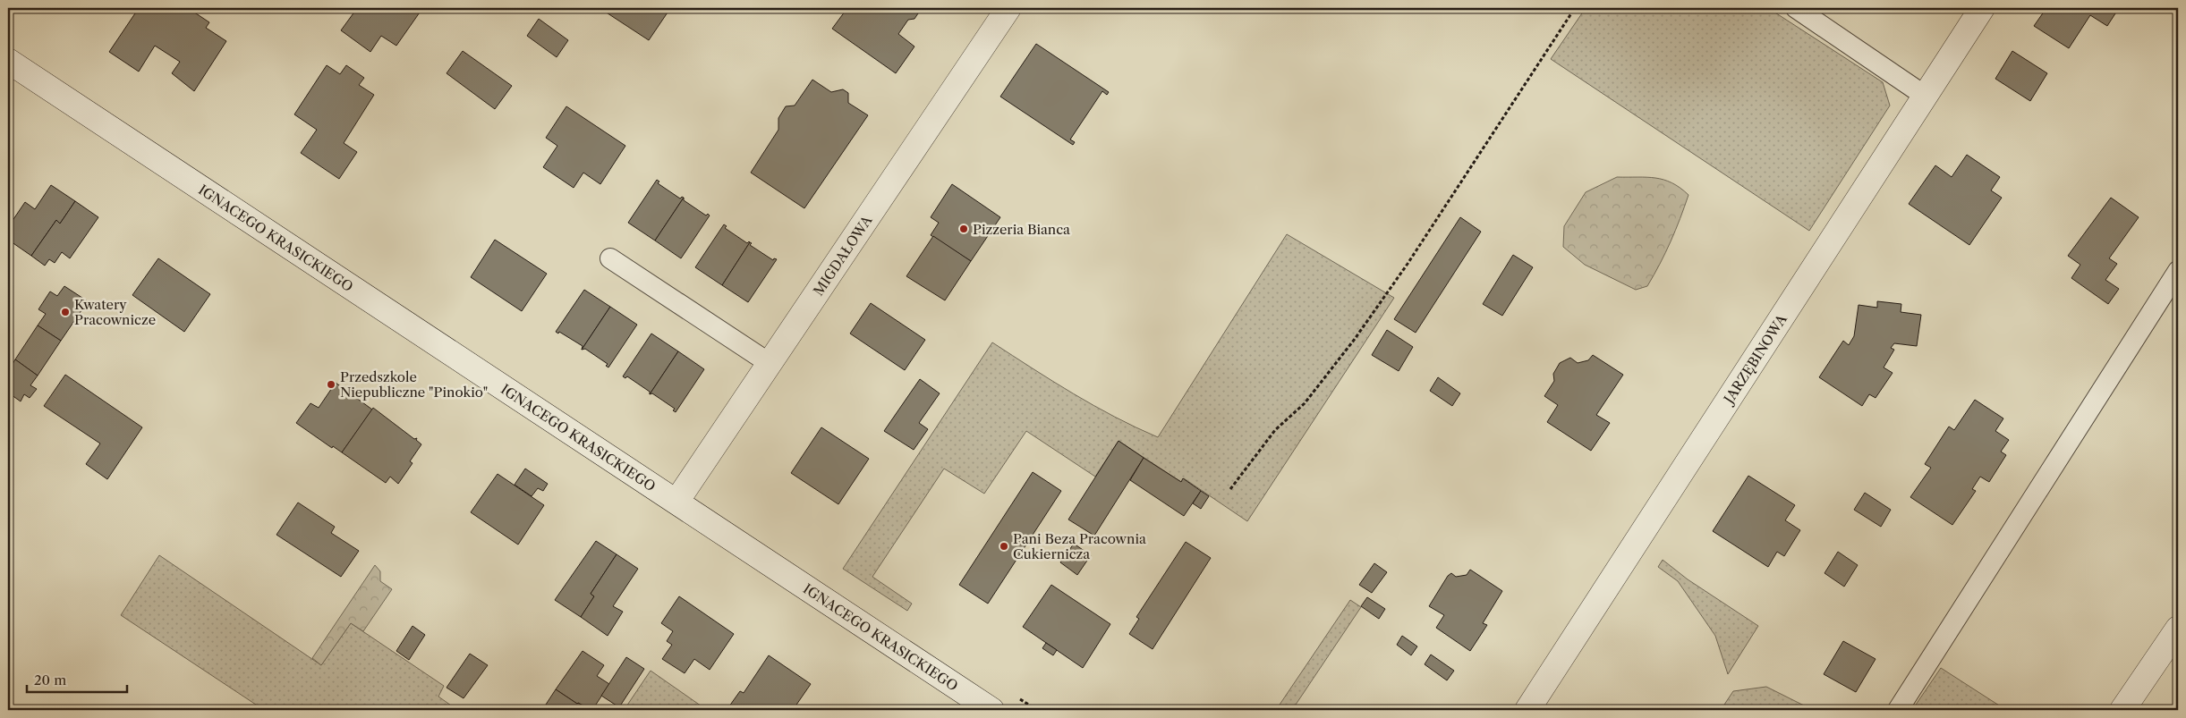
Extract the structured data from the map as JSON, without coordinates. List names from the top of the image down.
{
  "streets": {
    "street": ["IGNACEGO KRASICKIEGO", "MIGDAŁOWA", "JARZĘBINOWA"]
  },
  "crossings": [
    ["IGNACEGO KRASICKIEGO", "MIGDAŁOWA"]
  ],
  "places": [
    "Pizzeria Bianca",
    "Kwatery Pracownicze",
    "Przedszkole Niepubliczne \"Pinokio\"",
    "Pani Beza Pracownia Cukiernicza"
  ],
  "scale_bar": "20 m"
}
